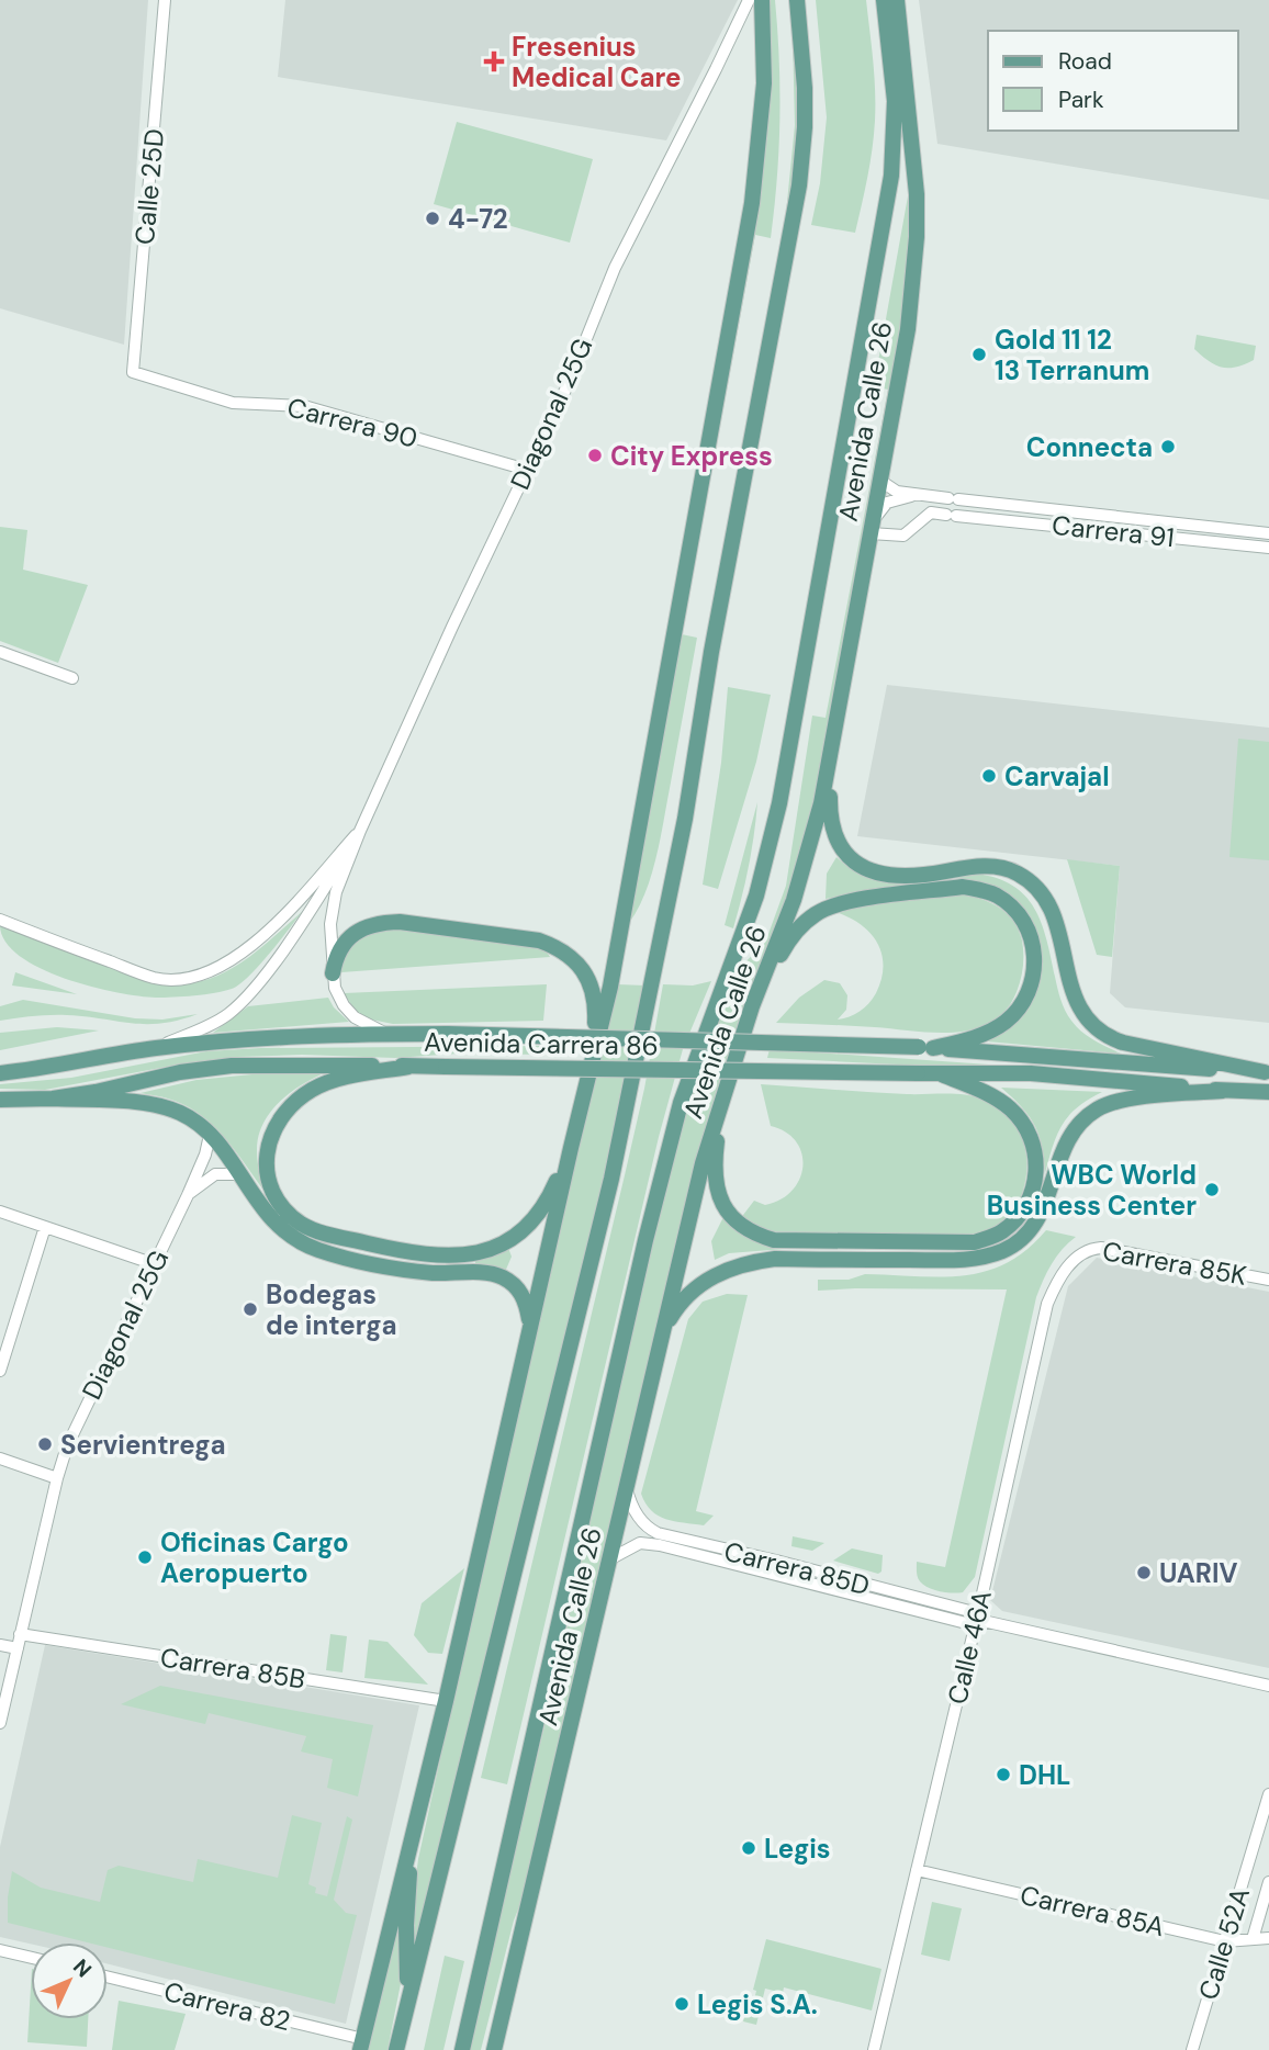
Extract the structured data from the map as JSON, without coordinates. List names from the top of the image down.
{
  "streets": {
    "main road": ["Avenida Calle 26", "Avenida Carrera 86"],
    "street": [
      "Calle 25D",
      "Diagonal 25G",
      "Carrera 90",
      "Carrera 91",
      "Carrera 85K",
      "Carrera 85D",
      "Calle 46A",
      "Carrera 85B",
      "Carrera 85A",
      "Calle 52A",
      "Carrera 82"
    ]
  },
  "crossings": [
    ["Calle 25D", "Carrera 90"],
    ["Diagonal 25G", "Carrera 90"],
    ["Diagonal 25G", "Avenida Carrera 86"],
    ["Diagonal 25G", "Carrera 85B"],
    ["Avenida Calle 26", "Carrera 91"],
    ["Avenida Calle 26", "Carrera 85D"],
    ["Carrera 85K", "Calle 46A"],
    ["Carrera 85D", "Calle 46A"],
    ["Calle 46A", "Carrera 85A"],
    ["Carrera 85A", "Calle 52A"]
  ],
  "places": {
    "health": ["Fresenius Medical Care"],
    "other": [
      "4-72",
      "Gold 11 12 13 Terranum",
      "Connecta",
      "City Express",
      "Carvajal",
      "WBC World Business Center",
      "Bodegas de interga",
      "Servientrega",
      "Oficinas Cargo Aeropuerto",
      "UARIV",
      "DHL",
      "Legis",
      "Legis S.A."
    ]
  },
  "legend": ["Road", "Park"],
  "north": "top right"
}
